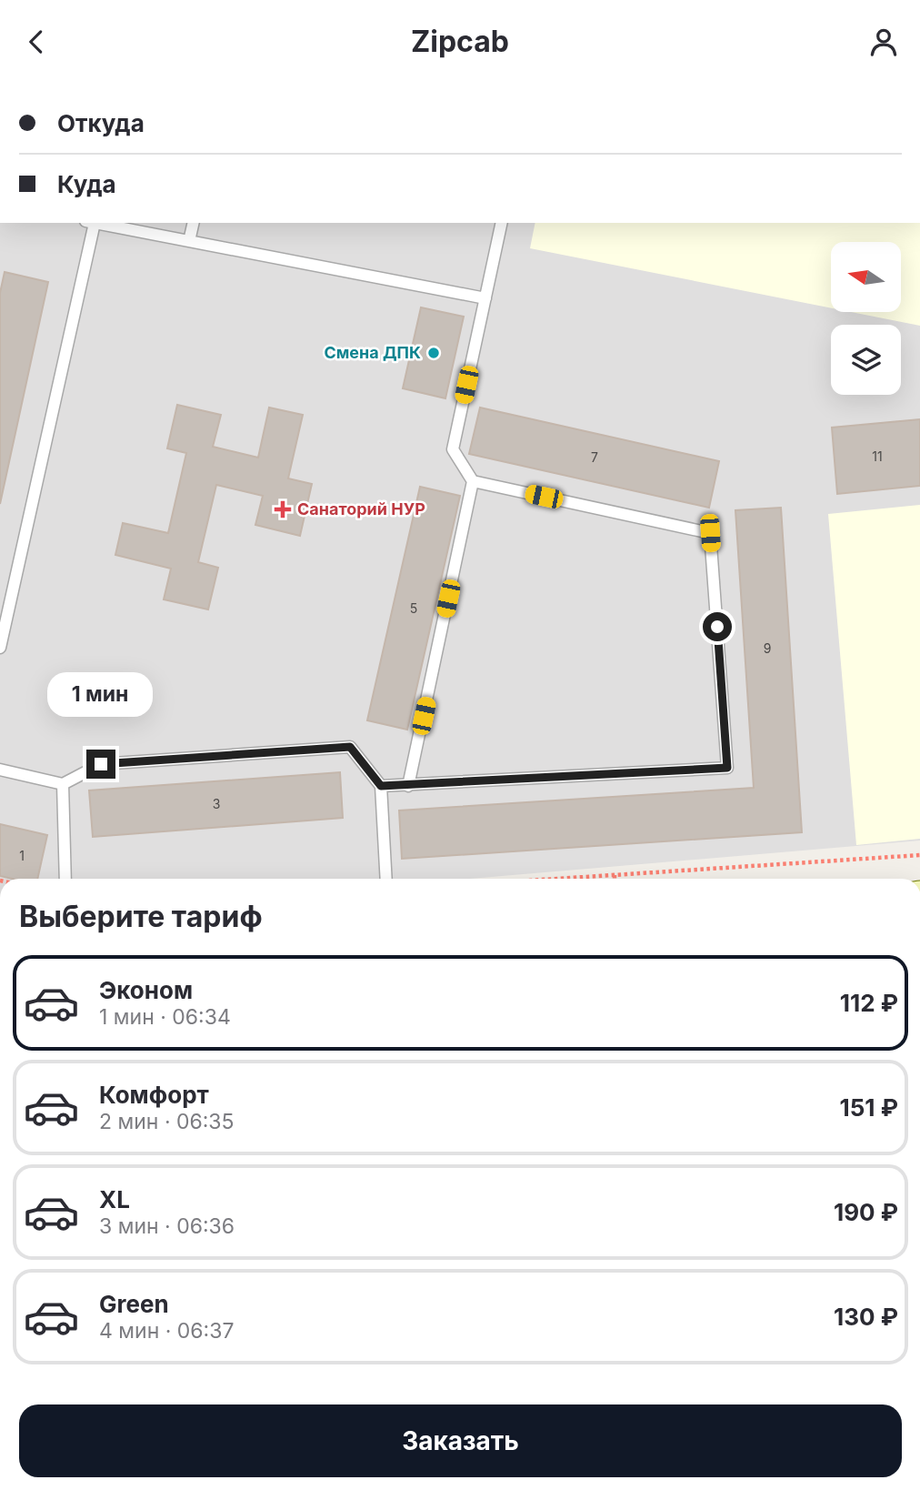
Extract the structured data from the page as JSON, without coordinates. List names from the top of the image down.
{
  "places": {
    "other": ["Смена ДПК"],
    "health": ["Санаторий НУР"]
  },
  "house_numbers": [
    "11",
    "7",
    "5",
    "9",
    "3",
    "1"
  ],
  "north": "left",
  "page": {
    "header": "Zipcab",
    "banner": ["Откуда", "Куда"],
    "bubble": "1 мин",
    "heading": "Выберите тариф",
    "list": [
      {
        "name": "Эконом",
        "note": "1 мин · 06:34",
        "value": "112 ₽"
      },
      {
        "name": "Комфорт",
        "note": "2 мин · 06:35",
        "value": "151 ₽"
      },
      {
        "name": "XL",
        "note": "3 мин · 06:36",
        "value": "190 ₽"
      },
      {
        "name": "Green",
        "note": "4 мин · 06:37",
        "value": "130 ₽"
      }
    ],
    "buttons": "Заказать"
  }
}
